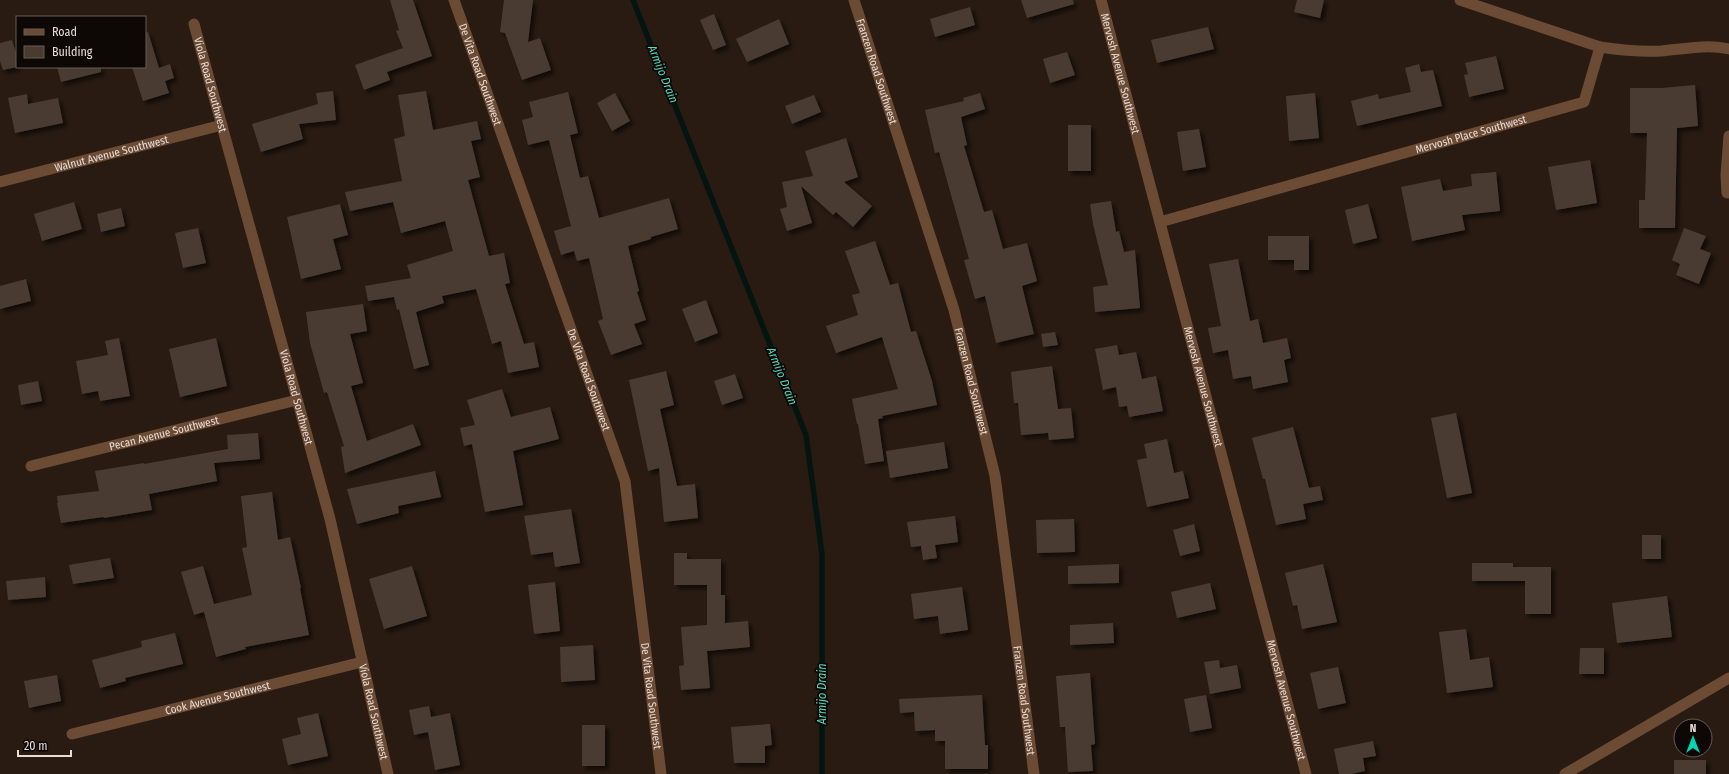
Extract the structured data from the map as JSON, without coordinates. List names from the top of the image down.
{
  "streets": {
    "street": [
      "Franzen Road Southwest",
      "De Vita Road Southwest",
      "Mervosh Avenue Southwest",
      "Viola Road Southwest",
      "Mervosh Place Southwest",
      "Walnut Avenue Southwest",
      "Pecan Avenue Southwest",
      "Cook Avenue Southwest"
    ]
  },
  "crossings": [
    ["Mervosh Avenue Southwest", "Mervosh Place Southwest"],
    ["Viola Road Southwest", "Walnut Avenue Southwest"],
    ["Viola Road Southwest", "Pecan Avenue Southwest"],
    ["Viola Road Southwest", "Cook Avenue Southwest"]
  ],
  "water": ["Armijo Drain"],
  "legend": ["Road", "Building"],
  "scale_bar": "20 m",
  "north": "top"
}
